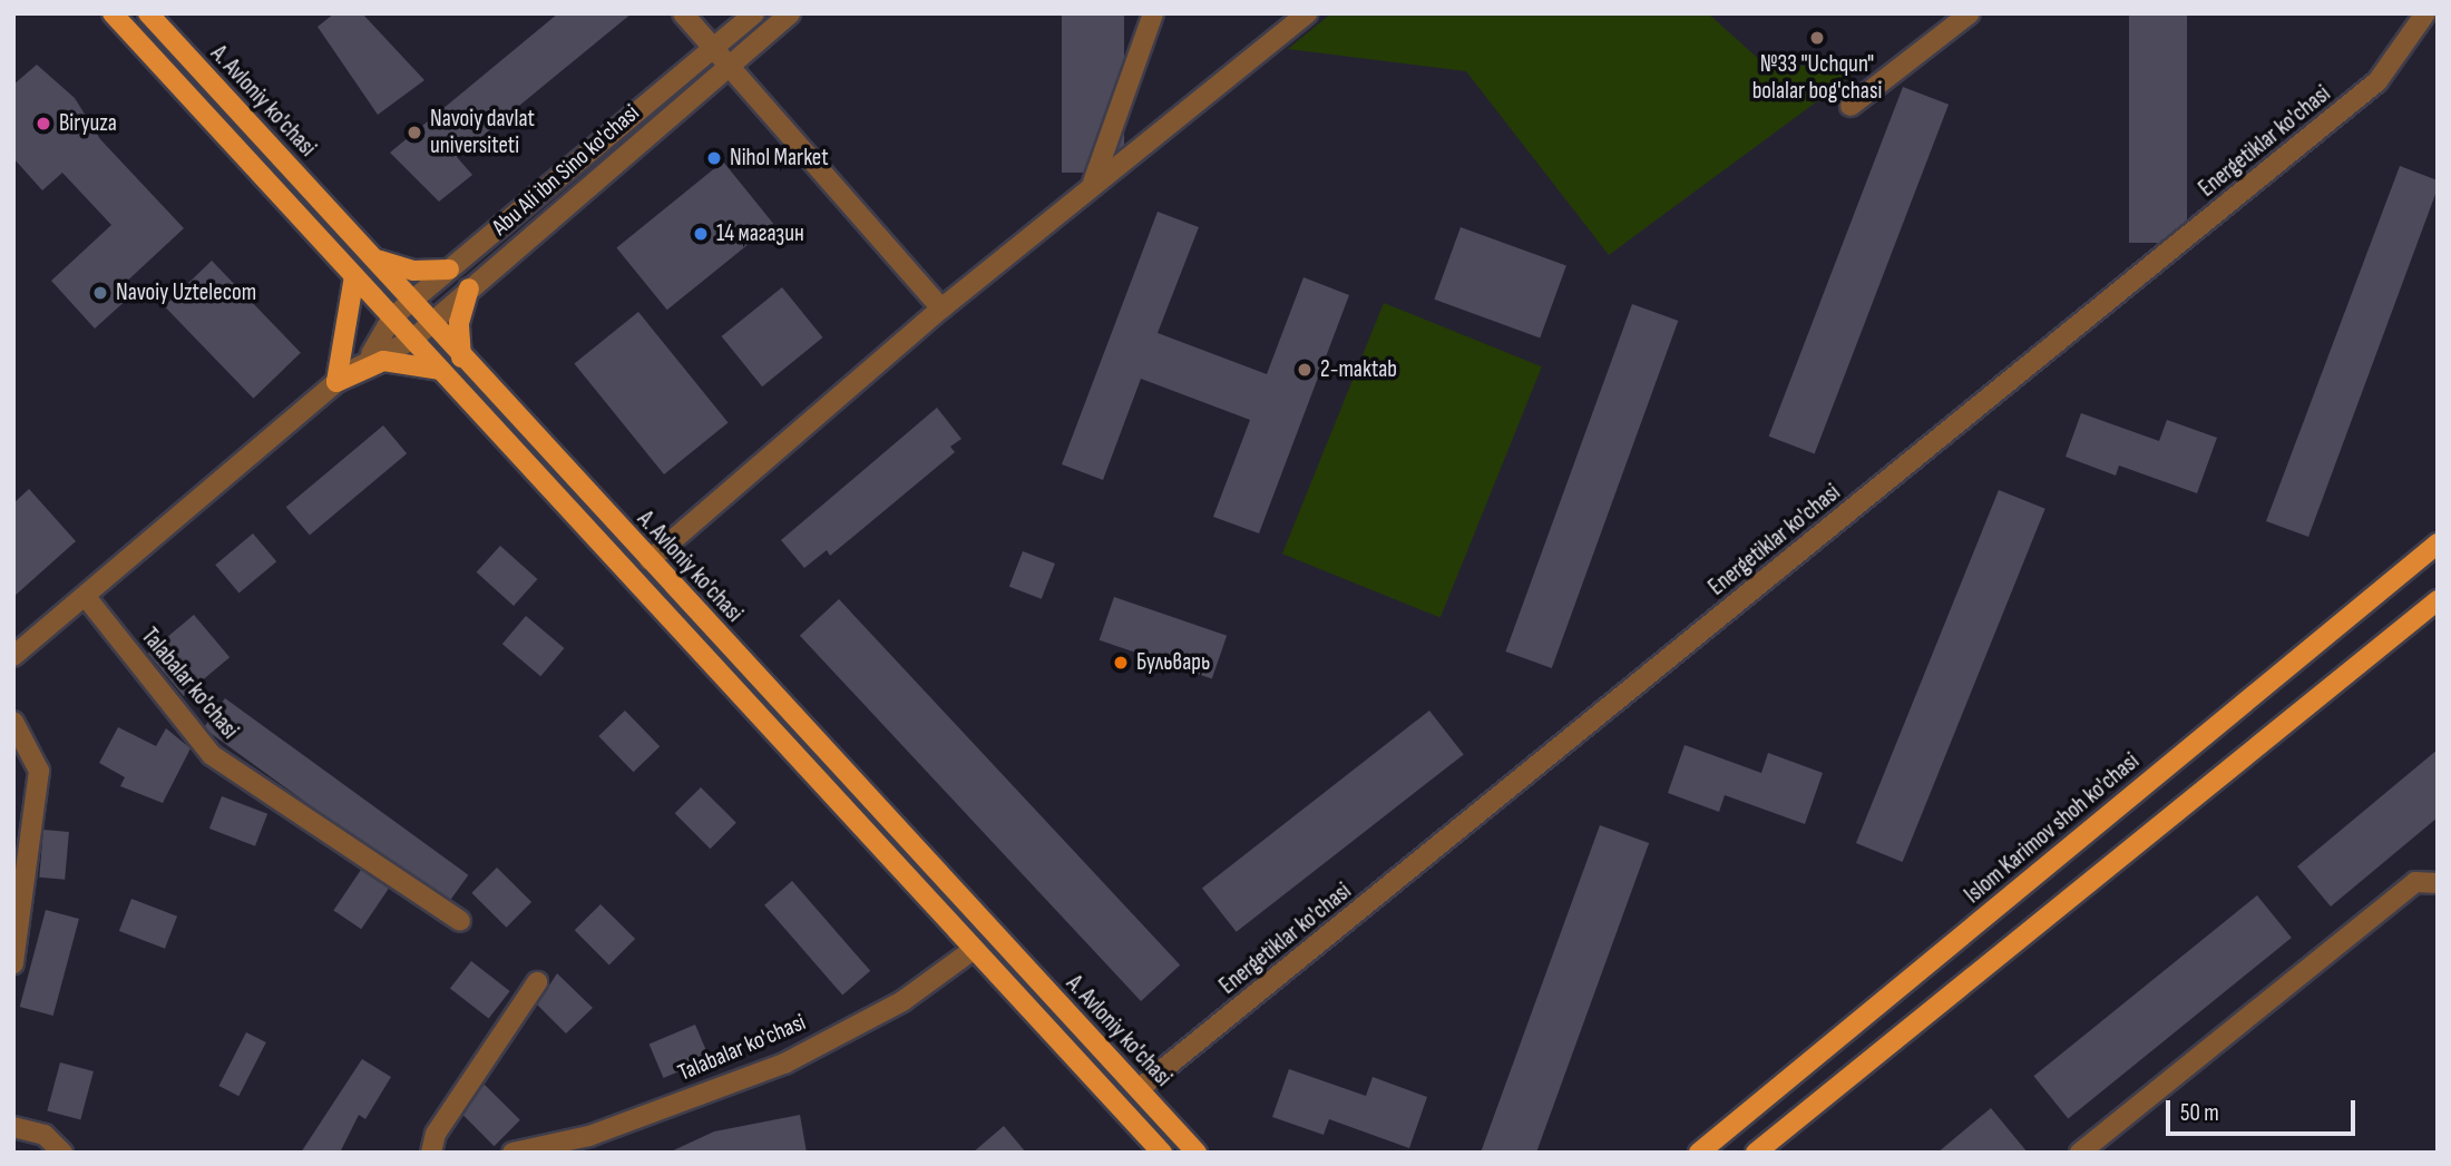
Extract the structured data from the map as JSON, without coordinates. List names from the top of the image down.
{
  "streets": {
    "main road": ["A. Avloniy ko'chasi", "Islom Karimov shoh ko'chasi"],
    "street": ["Energetiklar ko'chasi", "Abu Ali ibn Sino ko'chasi", "Talabalar ko'chasi"]
  },
  "crossings": [
    ["A. Avloniy ko'chasi", "Energetiklar ko'chasi"],
    ["A. Avloniy ko'chasi", "Abu Ali ibn Sino ko'chasi"],
    ["Abu Ali ibn Sino ko'chasi", "Talabalar ko'chasi"]
  ],
  "places": [
    "№33 \"Uchqun\" bolalar bog'chasi",
    "Biryuza",
    "Navoiy davlat universiteti",
    "Nihol Market",
    "14 магазин",
    "Navoiy Uztelecom",
    "2-maktab",
    "Бульварь"
  ],
  "scale_bar": "50 m"
}
